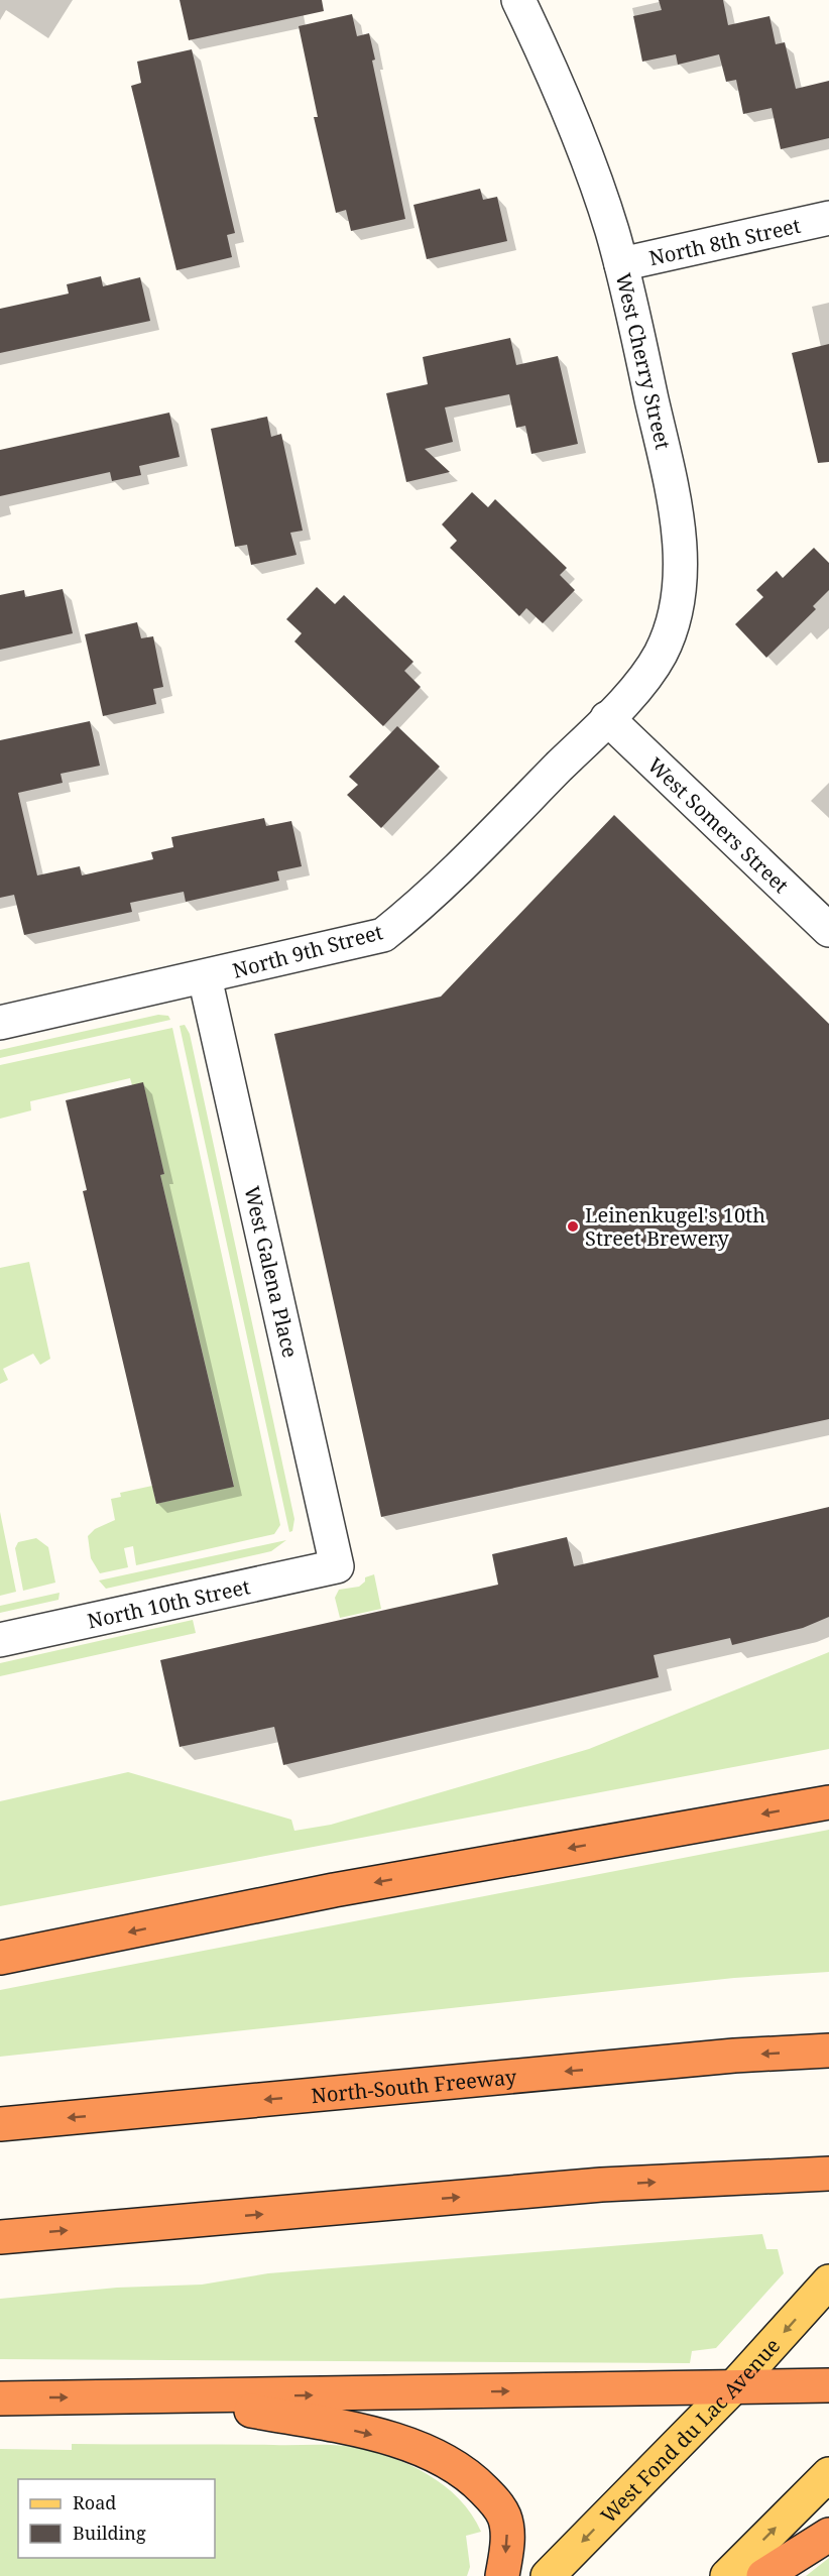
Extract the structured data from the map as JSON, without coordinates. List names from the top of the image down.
{
  "streets": {
    "highway": ["North-South Freeway"],
    "main road": ["West Fond du Lac Avenue"],
    "street": [
      "North 8th Street",
      "West Cherry Street",
      "West Somers Street",
      "North 9th Street",
      "West Galena Place",
      "North 10th Street"
    ]
  },
  "crossings": [
    ["North 8th Street", "West Cherry Street"],
    ["West Cherry Street", "West Somers Street"],
    ["West Cherry Street", "North 9th Street"],
    ["West Somers Street", "North 9th Street"],
    ["North 9th Street", "West Galena Place"],
    ["West Galena Place", "North 10th Street"]
  ],
  "places": ["Leinenkugel's 10th Street Brewery"],
  "legend": ["Road", "Building"]
}
